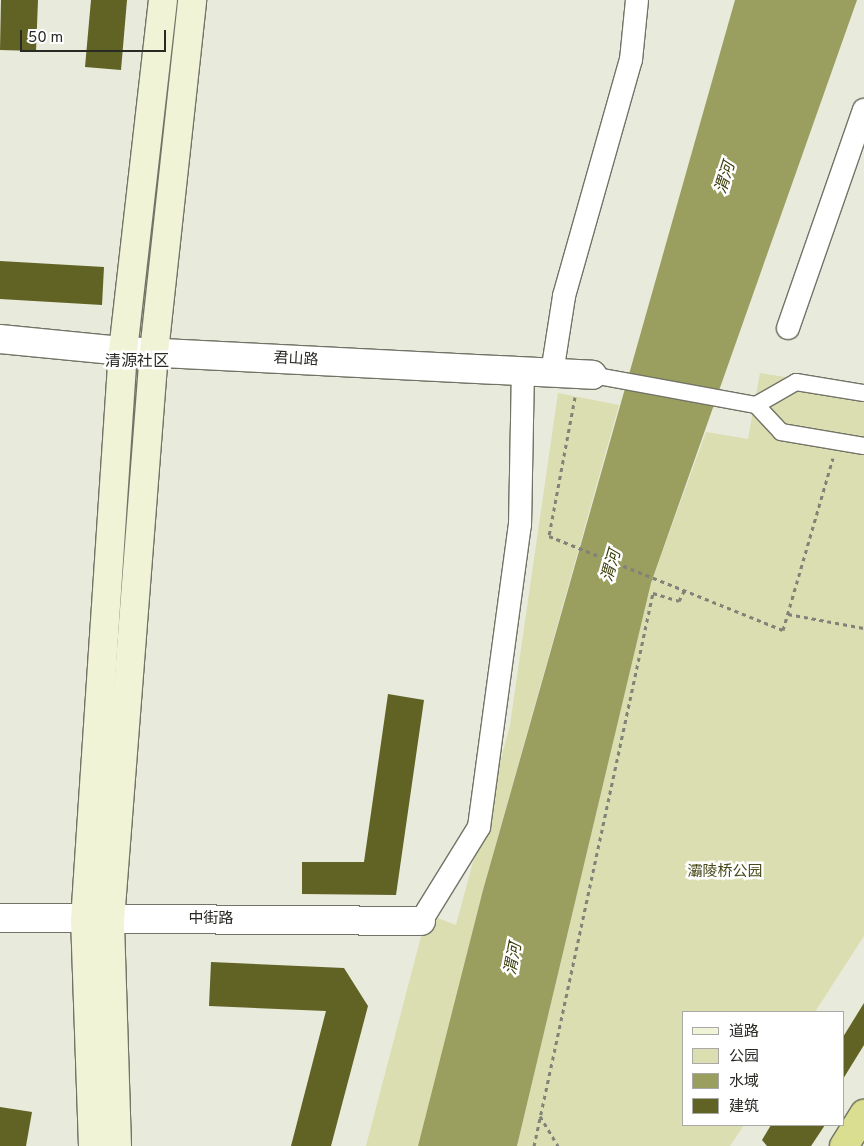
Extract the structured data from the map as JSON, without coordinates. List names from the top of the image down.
{
  "streets": {
    "street": ["君山路", "中街路"]
  },
  "districts": ["清源社区"],
  "water": ["渭河"],
  "parks": ["灞陵桥公园"],
  "legend": [
    "道路",
    "公园",
    "水域",
    "建筑"
  ],
  "scale_bar": "50 m"
}
